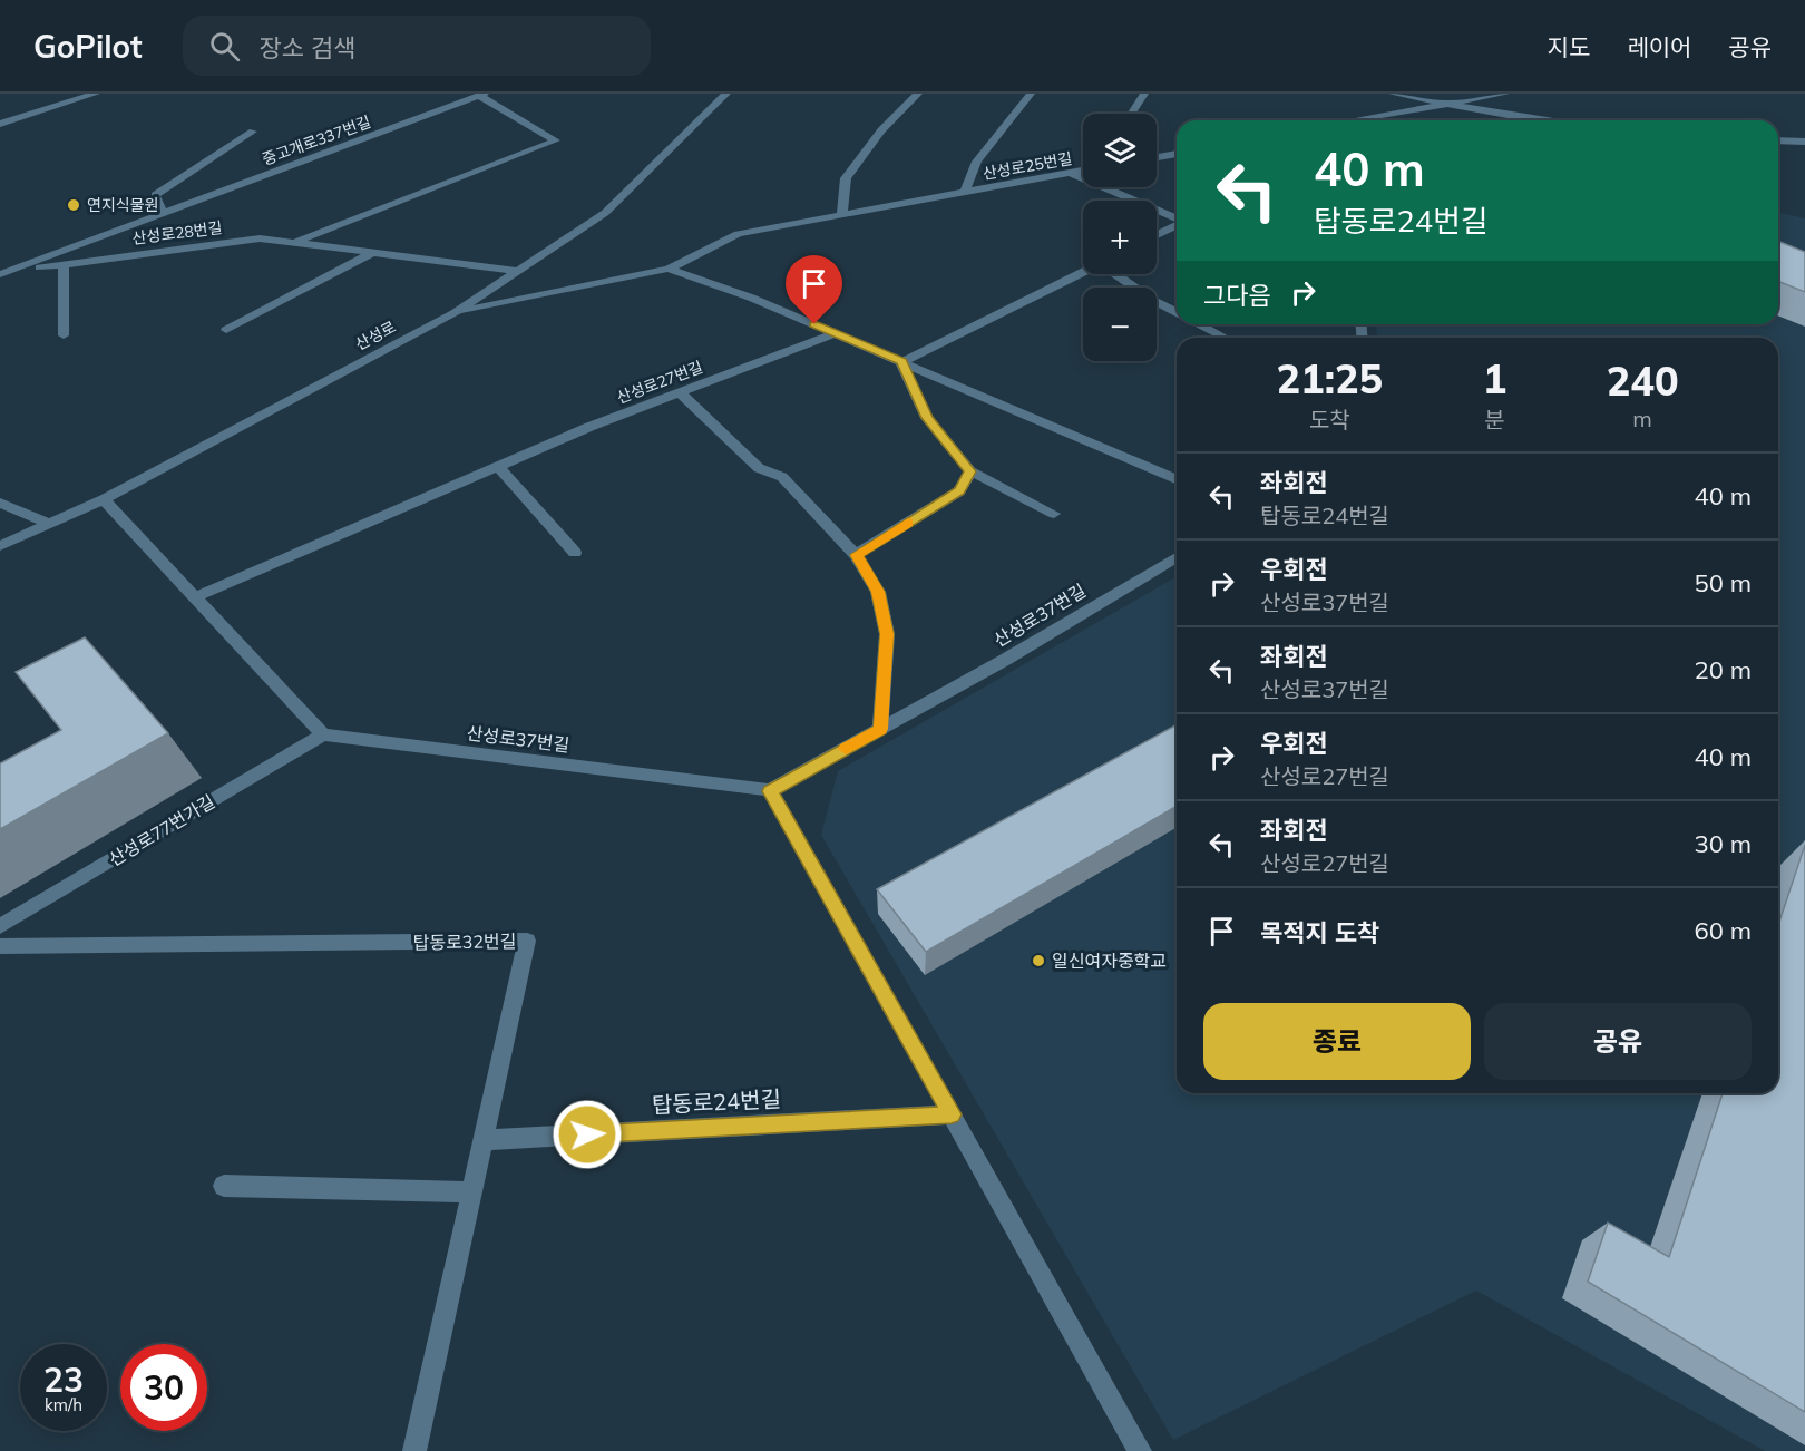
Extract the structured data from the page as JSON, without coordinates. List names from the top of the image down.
{
  "streets": {
    "street": [
      "중고개로337번길",
      "산성로25번길",
      "산성로28번길",
      "산성로",
      "산성로27번길",
      "산성로37번길",
      "산성로77번가길",
      "탑동로32번길",
      "탑동로24번길"
    ]
  },
  "crossings": [
    ["중고개로337번길", "산성로28번길"],
    ["산성로25번길", "산성로"],
    ["산성로28번길", "산성로"],
    ["산성로37번길", "산성로77번가길"],
    ["탑동로32번길", "탑동로24번길"]
  ],
  "places": ["연지식물원", "일신여자중학교"],
  "page": {
    "header": "GoPilot",
    "search": "장소 검색",
    "nav": ["지도", "레이어", "공유"],
    "map_buttons": ["+", "−"],
    "turn": ["40 m", "탑동로24번길"],
    "then": "그다음",
    "eta": [
      "21:25",
      "도착",
      "1",
      "분",
      "240",
      "m"
    ],
    "list": [
      {
        "name": "좌회전",
        "note": "탑동로24번길",
        "value": "40 m"
      },
      {
        "name": "우회전",
        "note": "산성로37번길",
        "value": "50 m"
      },
      {
        "name": "좌회전",
        "note": "산성로37번길",
        "value": "20 m"
      },
      {
        "name": "우회전",
        "note": "산성로27번길",
        "value": "40 m"
      },
      {
        "name": "좌회전",
        "note": "산성로27번길",
        "value": "30 m"
      },
      {
        "name": "목적지 도착",
        "value": "60 m"
      }
    ],
    "buttons": ["종료", "공유"],
    "speed": "23 km/h",
    "limit": "30"
  }
}
